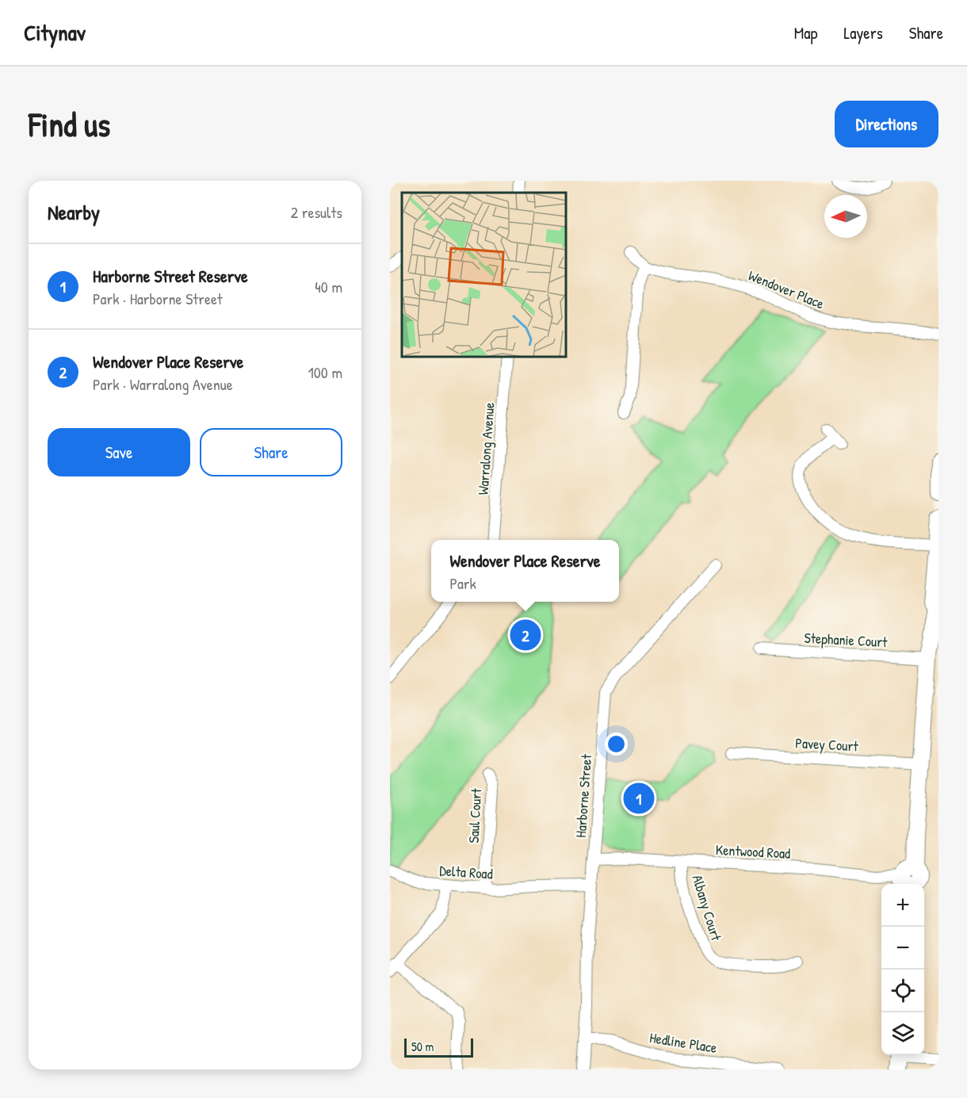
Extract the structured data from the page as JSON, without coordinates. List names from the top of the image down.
{
  "streets": {
    "street": [
      "Wendover Place",
      "Warralong Avenue",
      "Stephanie Court",
      "Pavey Court",
      "Harborne Street",
      "Saul Court",
      "Kentwood Road",
      "Delta Road",
      "Albany Court",
      "Hedline Place"
    ]
  },
  "crossings": [
    ["Harborne Street", "Kentwood Road"],
    ["Harborne Street", "Delta Road"],
    ["Harborne Street", "Hedline Place"],
    ["Saul Court", "Delta Road"],
    ["Kentwood Road", "Albany Court"]
  ],
  "scale_bar": "50 m",
  "north": "left",
  "page": {
    "header": "Citynav",
    "nav": ["Map", "Layers", "Share"],
    "buttons": [
      "Directions",
      ["Save", "Share"]
    ],
    "title": "Find us",
    "heading": ["Nearby", "2 results"],
    "list": [
      {
        "mark": "1",
        "name": "Harborne Street Reserve",
        "note": "Park · Harborne Street",
        "value": "40 m"
      },
      {
        "mark": "2",
        "name": "Wendover Place Reserve",
        "note": "Park · Warralong Avenue",
        "value": "100 m"
      }
    ],
    "popup": ["Wendover Place Reserve", "Park"],
    "pins": ["2", "1"],
    "map_buttons": ["+", "−"],
    "scale": "50 m"
  }
}
